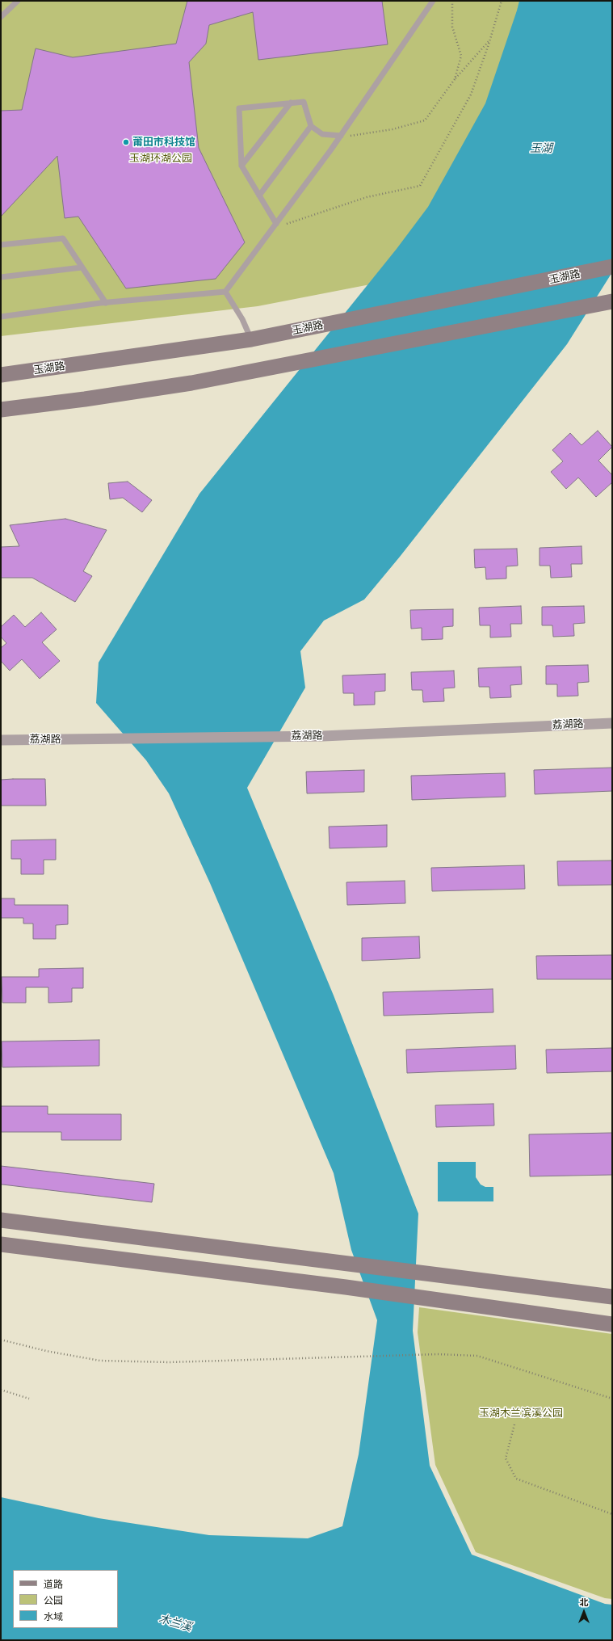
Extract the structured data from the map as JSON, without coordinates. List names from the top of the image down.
{
  "streets": {
    "main road": ["玉湖路"],
    "street": ["荔湖路"]
  },
  "water": ["玉湖", "木兰溪"],
  "parks": ["玉湖环湖公园", "玉湖木兰滨溪公园"],
  "places": ["莆田市科技馆"],
  "legend": ["道路", "公园", "水域"],
  "north": "top"
}
